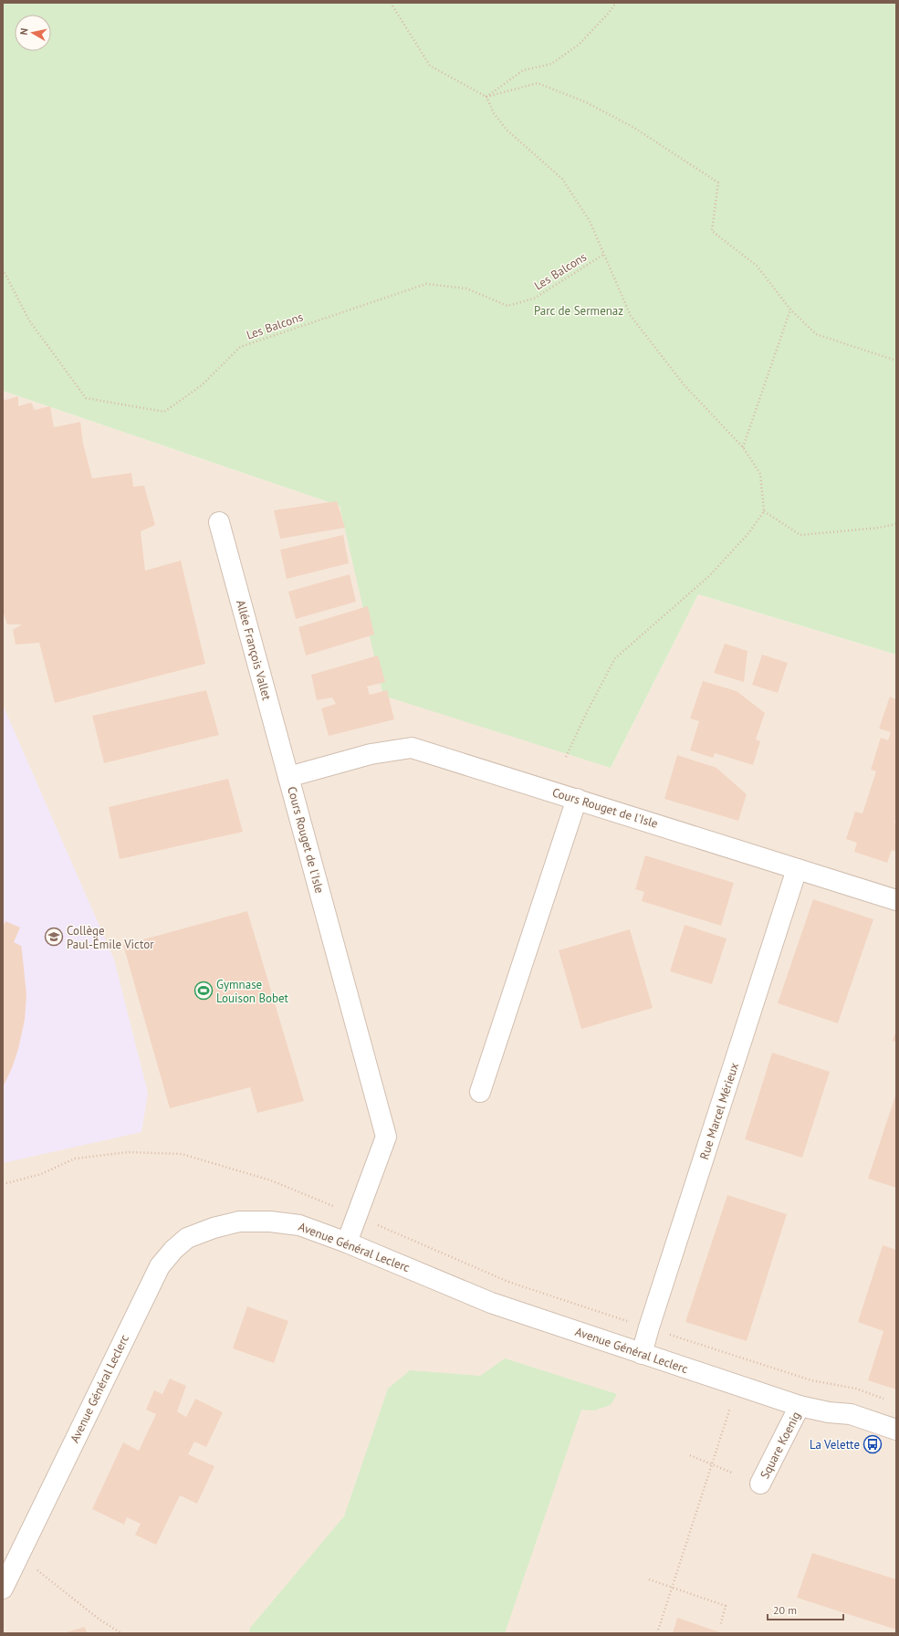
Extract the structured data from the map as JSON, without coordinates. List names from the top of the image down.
{
  "streets": {
    "street": [
      "Allée François Vallet",
      "Cours Rouget de l'Isle",
      "Rue Marcel Mérieux",
      "Avenue Général Leclerc",
      "Square Koenig"
    ],
    "path": ["Les Balcons"]
  },
  "crossings": [
    ["Allée François Vallet", "Cours Rouget de l'Isle"],
    ["Cours Rouget de l'Isle", "Rue Marcel Mérieux"],
    ["Cours Rouget de l'Isle", "Avenue Général Leclerc"],
    ["Rue Marcel Mérieux", "Avenue Général Leclerc"],
    ["Avenue Général Leclerc", "Square Koenig"]
  ],
  "parks": ["Parc de Sermenaz"],
  "places": {
    "school or university": ["Collège Paul-Émile Victor"],
    "sports": ["Gymnase Louison Bobet"],
    "bus stop": ["La Velette"]
  },
  "scale_bar": "20 m",
  "north": "left"
}
